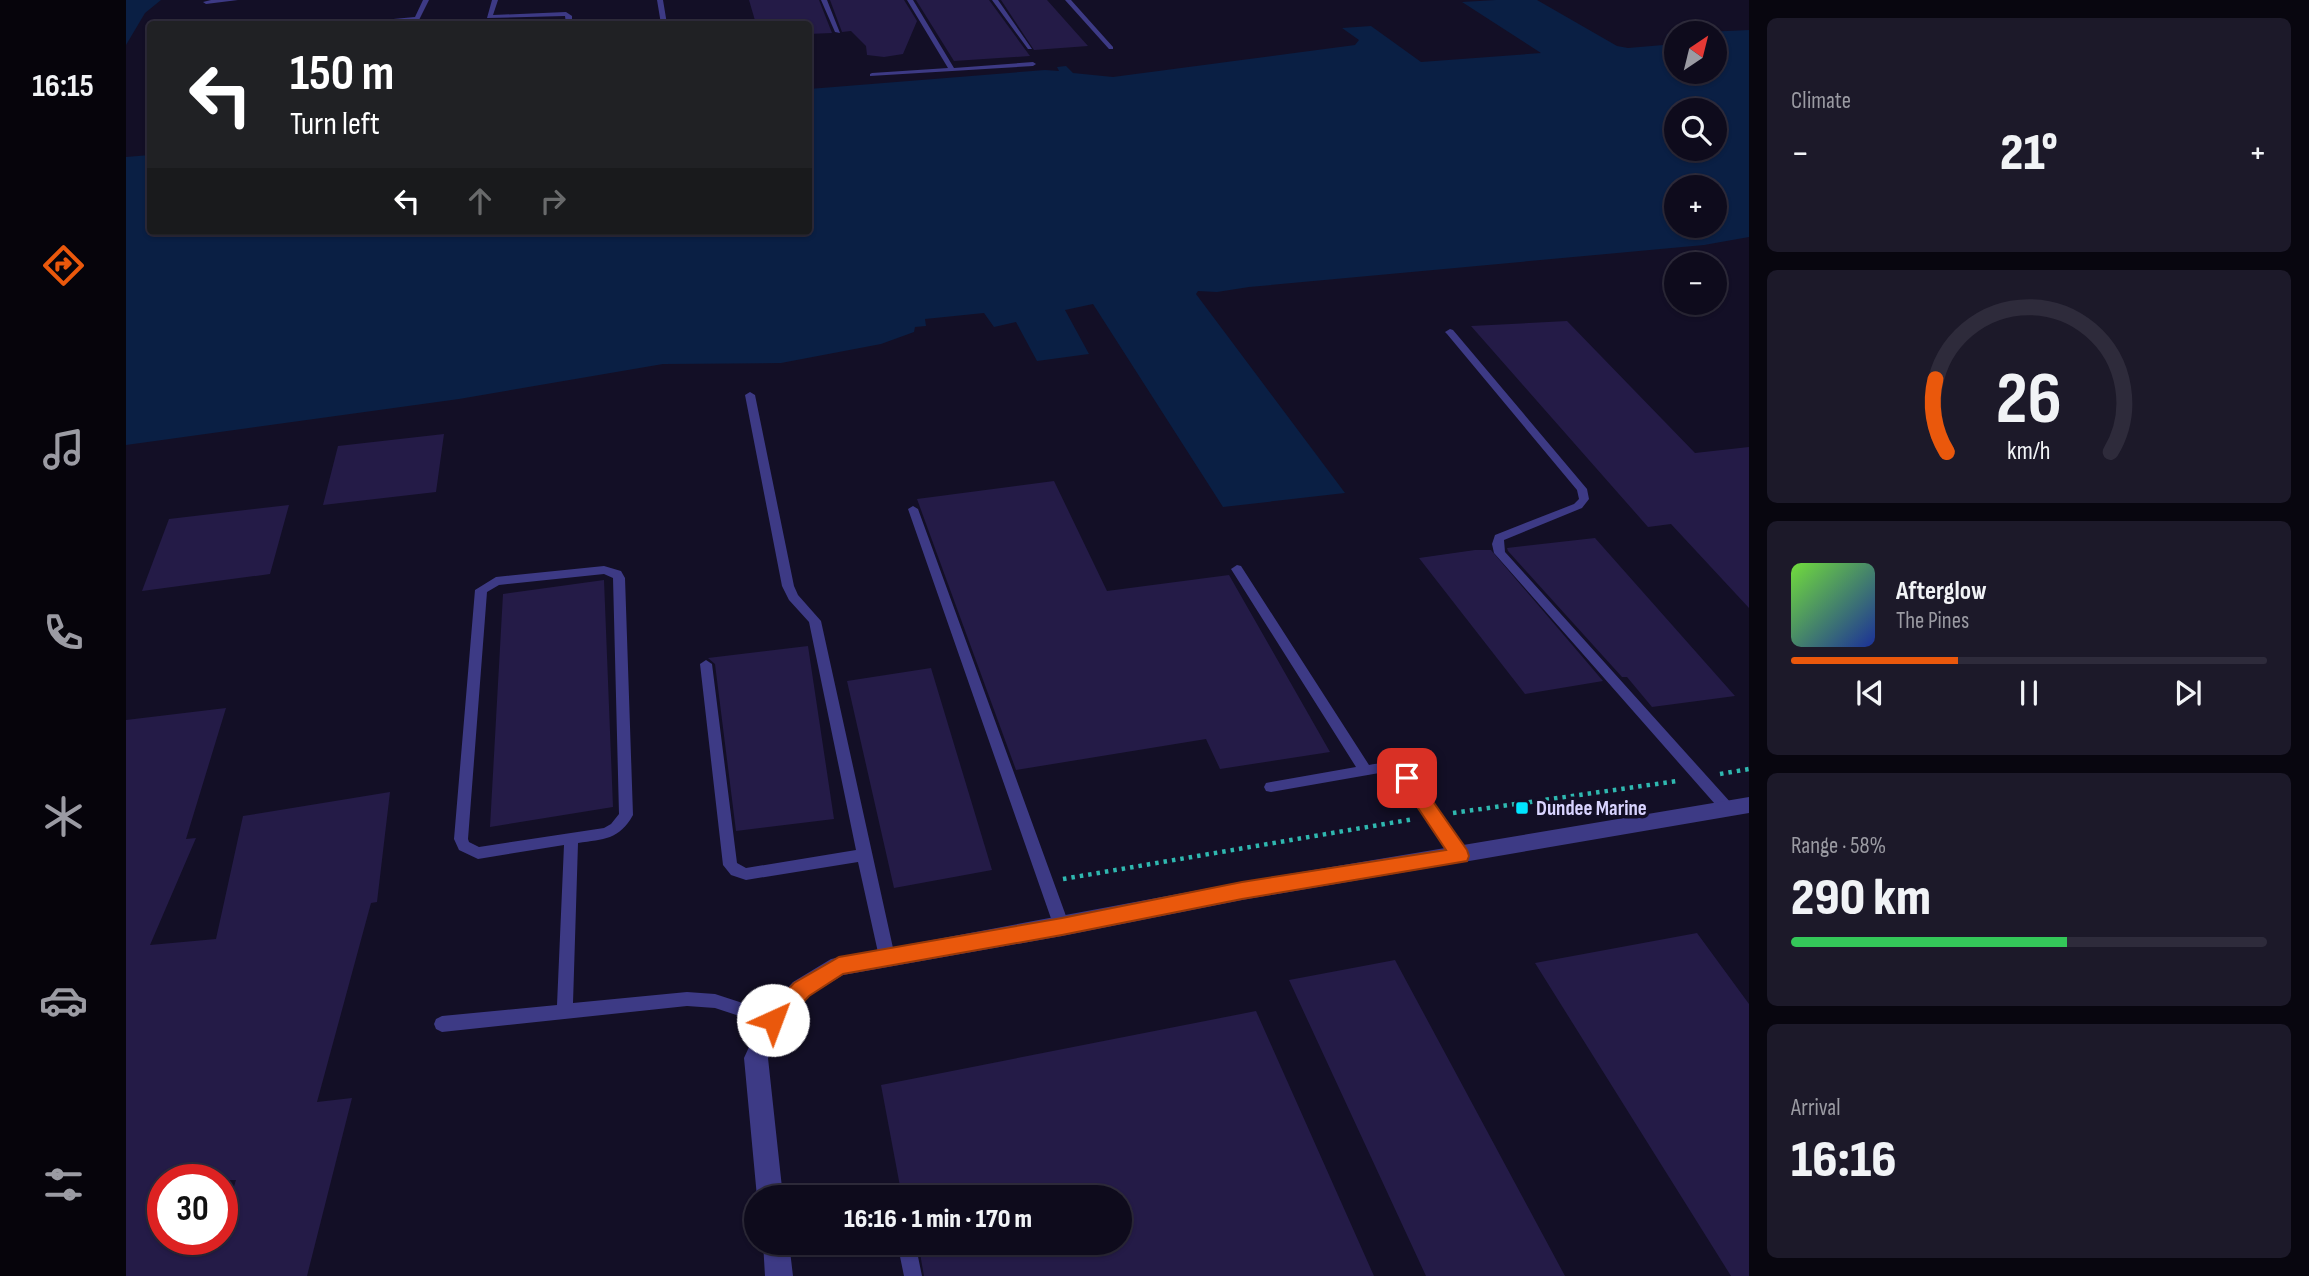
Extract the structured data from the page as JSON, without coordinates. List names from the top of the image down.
{
  "places": {
    "transit": ["Dundee Marine"]
  },
  "north": "top right",
  "page": {
    "tabs": "16:15",
    "tile": [
      "Climate",
      ["Range · 58%", "290 km"],
      ["Arrival", "16:16"]
    ],
    "map_buttons": ["+", "−"],
    "turn": ["150 m", "Turn left"],
    "heat": ["−", "21°", "+"],
    "song": ["Afterglow", "The Pines"],
    "limit": "30",
    "trip": "16:16 · 1 min · 170 m",
    "gauge": ["26", "km/h"]
  }
}
